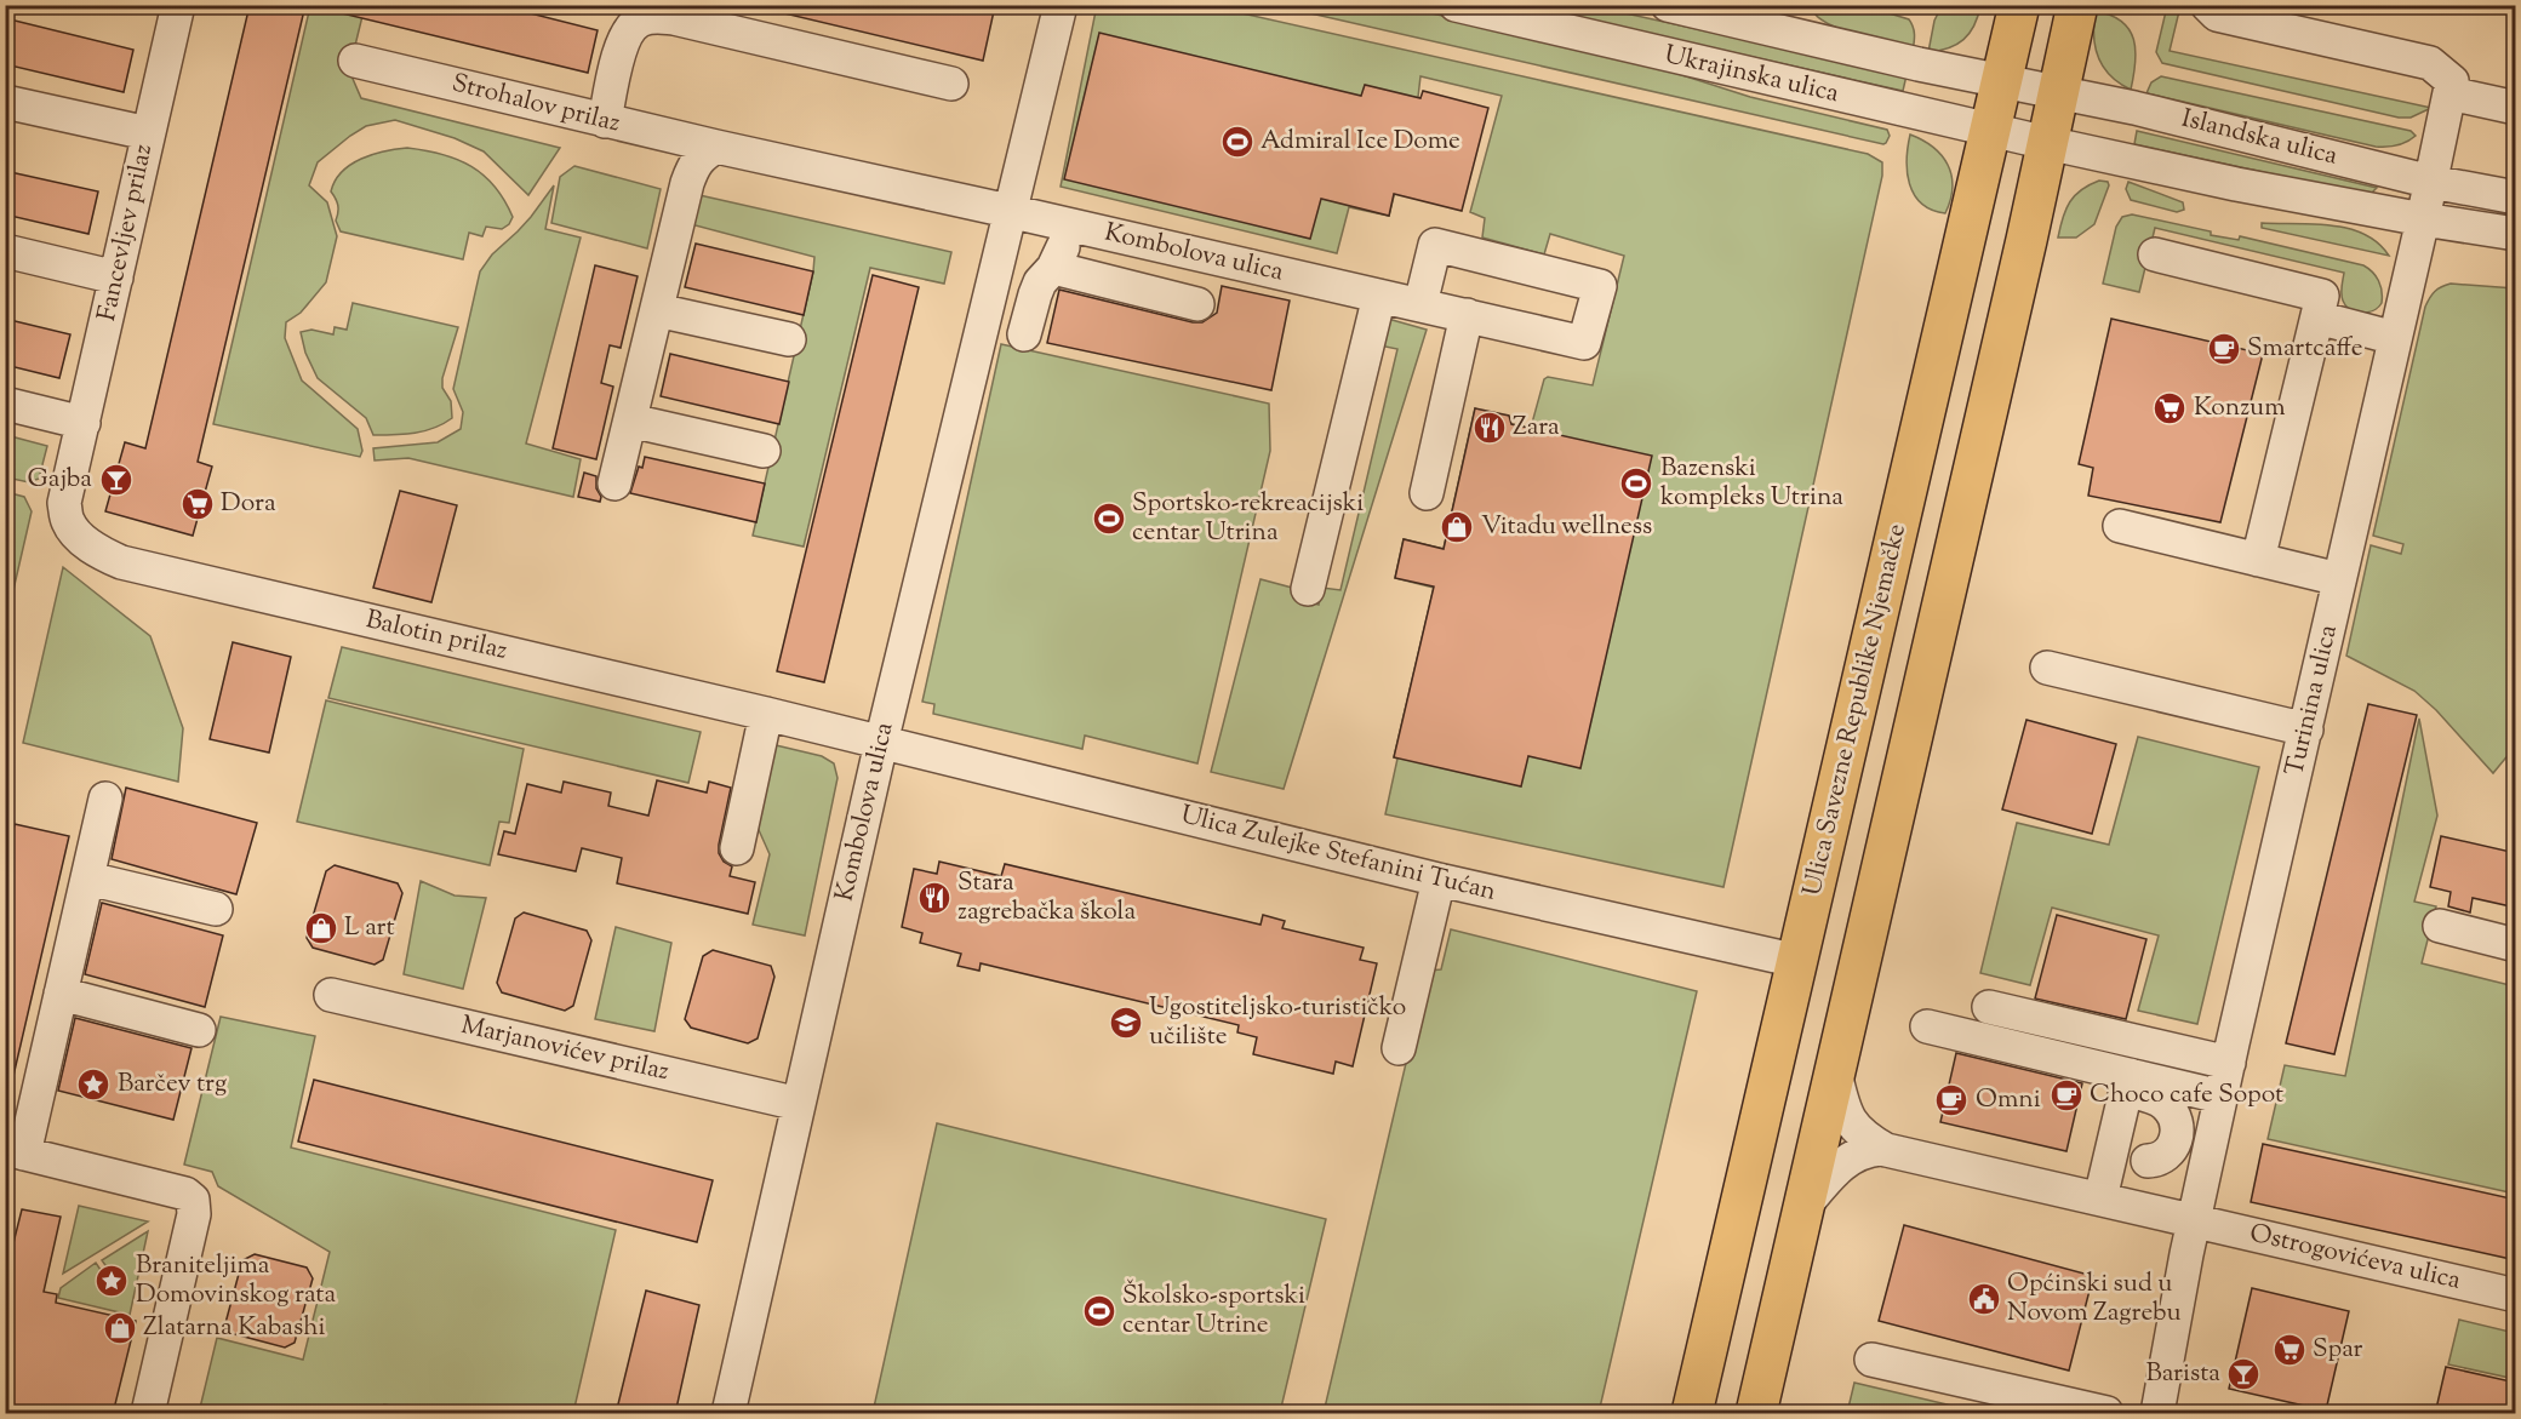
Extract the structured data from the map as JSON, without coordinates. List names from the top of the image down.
{
  "streets": {
    "main road": ["Ulica Savezne Republike Njemačke"],
    "street": [
      "Ukrajinska ulica",
      "Strohalov prilaz",
      "Islandska ulica",
      "Fancevljev prilaz",
      "Kombolova ulica",
      "Balotin prilaz",
      "Turinina ulica",
      "Ulica Zulejke Stefanini Tućan",
      "Marjanovićev prilaz",
      "Ostrogovićeva ulica"
    ]
  },
  "crossings": [
    ["Ukrajinska ulica", "Islandska ulica"],
    ["Ukrajinska ulica", "Ulica Savezne Republike Njemačke"],
    ["Strohalov prilaz", "Kombolova ulica"],
    ["Islandska ulica", "Turinina ulica"],
    ["Islandska ulica", "Ulica Savezne Republike Njemačke"],
    ["Fancevljev prilaz", "Balotin prilaz"],
    ["Kombolova ulica", "Balotin prilaz"],
    ["Kombolova ulica", "Ulica Zulejke Stefanini Tućan"],
    ["Kombolova ulica", "Marjanovićev prilaz"],
    ["Balotin prilaz", "Ulica Zulejke Stefanini Tućan"],
    ["Turinina ulica", "Ostrogovićeva ulica"],
    ["Ulica Savezne Republike Njemačke", "Ulica Zulejke Stefanini Tućan"]
  ],
  "places": {
    "sports": [
      "Admiral Ice Dome",
      "Bazenski kompleks Utrina",
      "Sportsko-rekreacijski centar Utrina",
      "Školsko-sportski centar Utrine"
    ],
    "cafe": ["Smartcaffe", "Choco cafe Sopot", "Omni"],
    "supermarket": ["Konzum", "Dora", "Spar"],
    "restaurant": ["Zara", "Stara zagrebačka škola"],
    "bar": ["Gajba", "Barista"],
    "shop": ["Vitadu wellness", "L art", "Zlatarna Kabashi"],
    "school or university": ["Ugostiteljsko-turističko učilište"],
    "place": ["Barčev trg", "Braniteljima Domovinskog rata"],
    "public building": ["Općinski sud u Novom Zagrebu"]
  }
}
